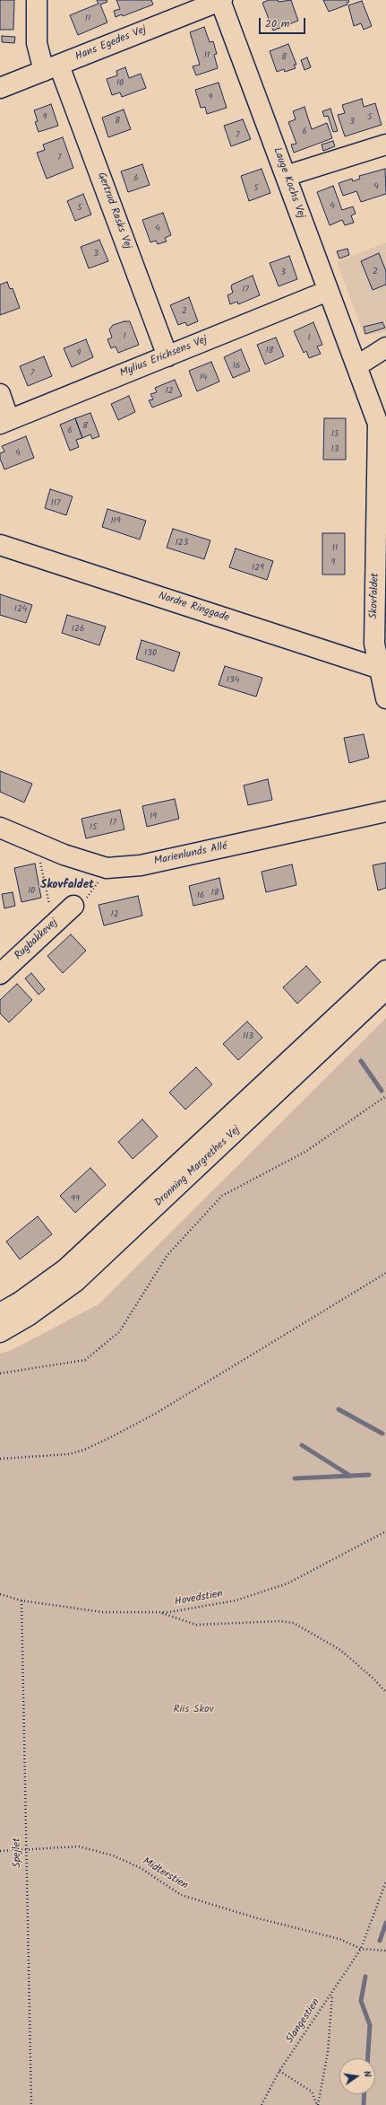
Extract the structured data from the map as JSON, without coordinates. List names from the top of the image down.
{
  "streets": {
    "street": [
      "Hans Egedes Vej",
      "Lauge Kochs Vej",
      "Gertrud Rasks Vej",
      "Mylius Erichsens Vej",
      "Skovfaldet",
      "Nordre Ringgade",
      "Marienlunds Allé",
      "Rugbakkevej",
      "Dronning Margrethes Vej"
    ],
    "path": [
      "Hovedstien",
      "Spejlet",
      "Midterstien",
      "Slangestien"
    ]
  },
  "crossings": [
    ["Hans Egedes Vej", "Lauge Kochs Vej"],
    ["Hans Egedes Vej", "Gertrud Rasks Vej"],
    ["Lauge Kochs Vej", "Mylius Erichsens Vej"],
    ["Lauge Kochs Vej", "Skovfaldet"],
    ["Gertrud Rasks Vej", "Mylius Erichsens Vej"],
    ["Skovfaldet", "Nordre Ringgade"],
    ["Hovedstien", "Spejlet"],
    ["Spejlet", "Midterstien"],
    ["Midterstien", "Slangestien"]
  ],
  "districts": ["Skovfaldet"],
  "parks": ["Riis Skov"],
  "house_numbers": [
    "11",
    "11",
    "8",
    "10",
    "9",
    "9",
    "5",
    "8",
    "3",
    "6",
    "7",
    "7",
    "6",
    "4",
    "5",
    "4",
    "5",
    "4",
    "3",
    "2",
    "3",
    "17",
    "2",
    "1",
    "1",
    "18",
    "9",
    "16",
    "7",
    "14",
    "12",
    "8",
    "6",
    "15",
    "13",
    "4",
    "117",
    "119",
    "123",
    "11",
    "9",
    "129",
    "124",
    "126",
    "130",
    "134",
    "19",
    "17",
    "15",
    "10",
    "18",
    "16",
    "12",
    "113",
    "99"
  ],
  "scale_bar": "20 m",
  "north": "right"
}
